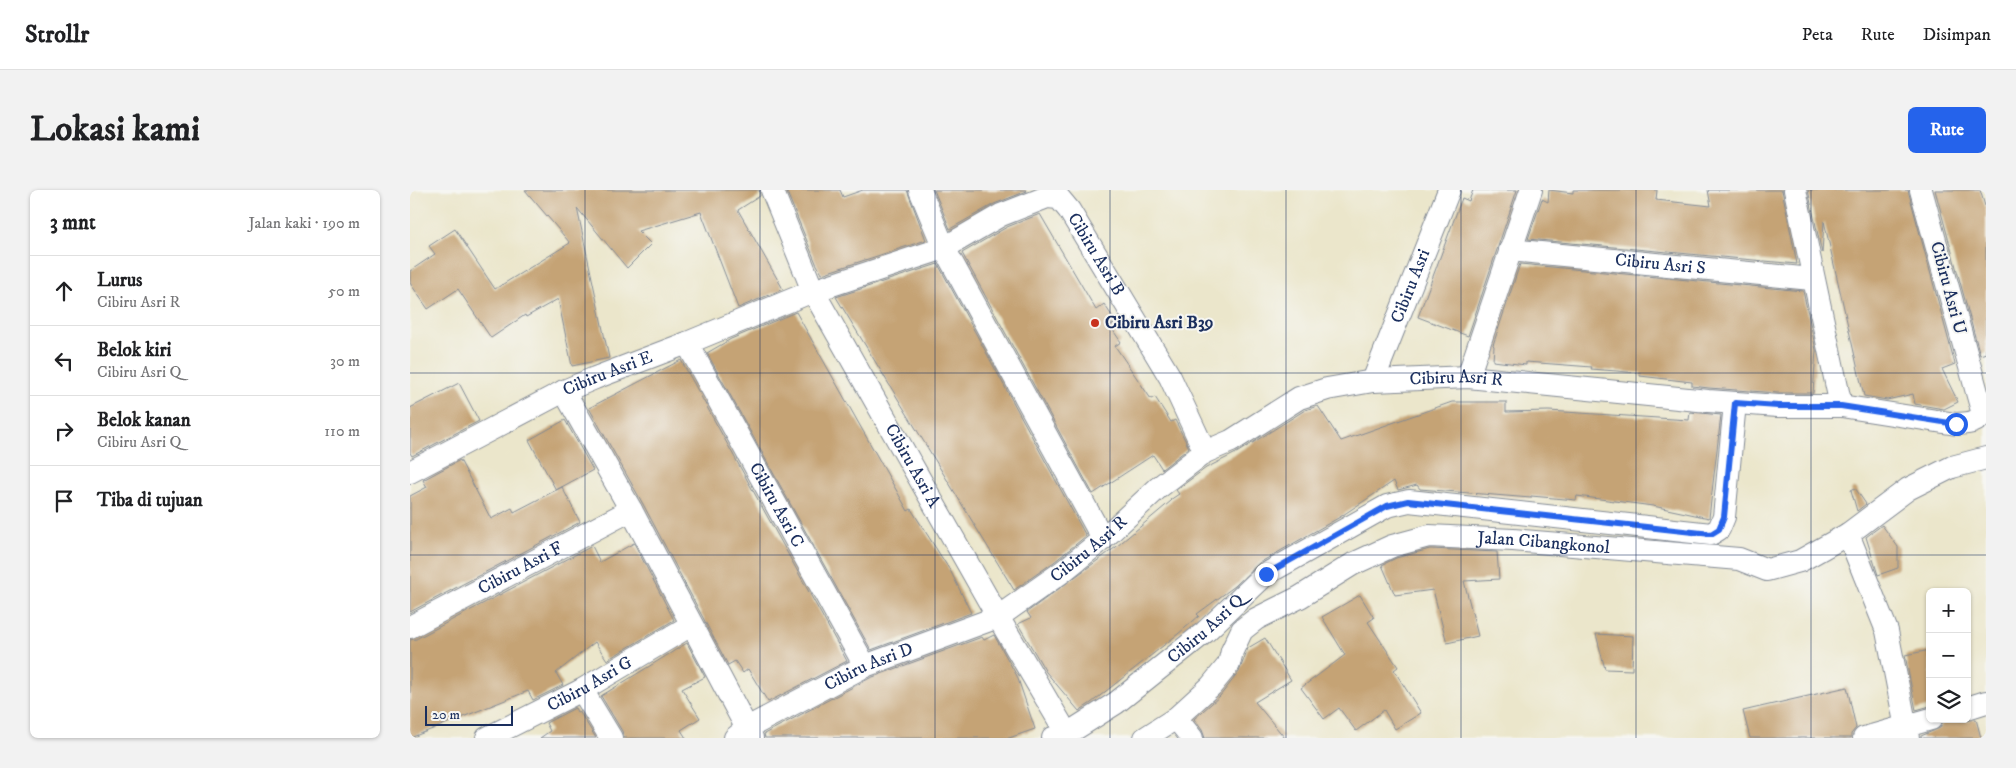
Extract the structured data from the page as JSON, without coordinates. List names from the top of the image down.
{
  "streets": {
    "street": [
      "Cibiru Asri B",
      "Cibiru Asri S",
      "Cibiru Asri",
      "Cibiru Asri U",
      "Cibiru Asri E",
      "Cibiru Asri R",
      "Cibiru Asri A",
      "Cibiru Asri C",
      "Jalan Cibangkonol",
      "Cibiru Asri F",
      "Cibiru Asri Q",
      "Cibiru Asri D",
      "Cibiru Asri G"
    ]
  },
  "crossings": [
    ["Cibiru Asri B", "Cibiru Asri E"],
    ["Cibiru Asri B", "Cibiru Asri R"],
    ["Cibiru Asri B", "Cibiru Asri A"],
    ["Cibiru Asri", "Cibiru Asri R"],
    ["Cibiru Asri U", "Cibiru Asri R"],
    ["Cibiru Asri E", "Cibiru Asri A"],
    ["Cibiru Asri E", "Cibiru Asri C"],
    ["Cibiru Asri R", "Cibiru Asri A"],
    ["Cibiru Asri R", "Cibiru Asri Q"],
    ["Cibiru Asri R", "Cibiru Asri D"],
    ["Cibiru Asri A", "Cibiru Asri Q"],
    ["Cibiru Asri A", "Cibiru Asri D"],
    ["Cibiru Asri C", "Cibiru Asri D"]
  ],
  "places": ["Cibiru Asri B39"],
  "scale_bar": "20 m",
  "page": {
    "header": "Strollr",
    "nav": ["Peta", "Rute", "Disimpan"],
    "buttons": "Rute",
    "title": "Lokasi kami",
    "heading": ["3 mnt", "Jalan kaki · 190 m"],
    "list": [
      ["Lurus", "Cibiru Asri R", "50 m"],
      ["Belok kiri", "Cibiru Asri Q", "30 m"],
      ["Belok kanan", "Cibiru Asri Q", "110 m"],
      "Tiba di tujuan"
    ],
    "map_buttons": ["+", "−"],
    "scale": "20 m"
  }
}
